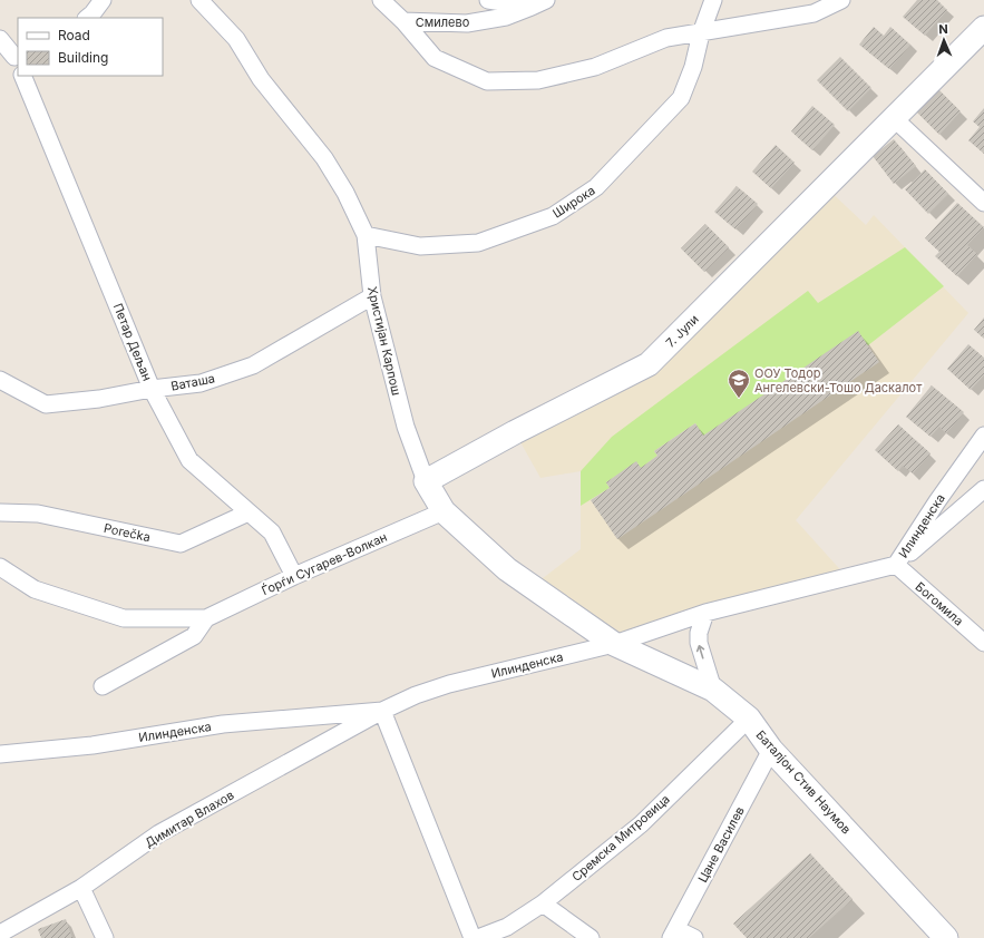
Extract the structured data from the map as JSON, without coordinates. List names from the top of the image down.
{
  "streets": {
    "street": [
      "Смилево",
      "Широка",
      "7. Јули",
      "Христијан Карпош",
      "Петар Дељан",
      "Ваташа",
      "Илинденска",
      "Porečka",
      "Ѓорѓи Сугарев-Волкан",
      "Богомила",
      "Баталјон Стив Наумов",
      "Димитар Влахов",
      "Сремска Митровица",
      "Цане Василев"
    ]
  },
  "crossings": [
    ["Широка", "Христијан Карпош"],
    ["7. Јули", "Христијан Карпош"],
    ["Христијан Карпош", "Ваташа"],
    ["Христијан Карпош", "Илинденска"],
    ["Христијан Карпош", "Ѓорѓи Сугарев-Волкан"],
    ["Христијан Карпош", "Баталјон Стив Наумов"],
    ["Петар Дељан", "Ваташа"],
    ["Петар Дељан", "Porečka"],
    ["Петар Дељан", "Ѓорѓи Сугарев-Волкан"],
    ["Илинденска", "Богомила"],
    ["Илинденска", "Баталјон Стив Наумов"],
    ["Илинденска", "Димитар Влахов"],
    ["Баталјон Стив Наумов", "Сремска Митровица"],
    ["Баталјон Стив Наумов", "Цане Василев"]
  ],
  "places": {
    "school or university": ["ООУ Тодор Ангелевски-Тошо Даскалот"]
  },
  "legend": ["Road", "Building"],
  "north": "top"
}
